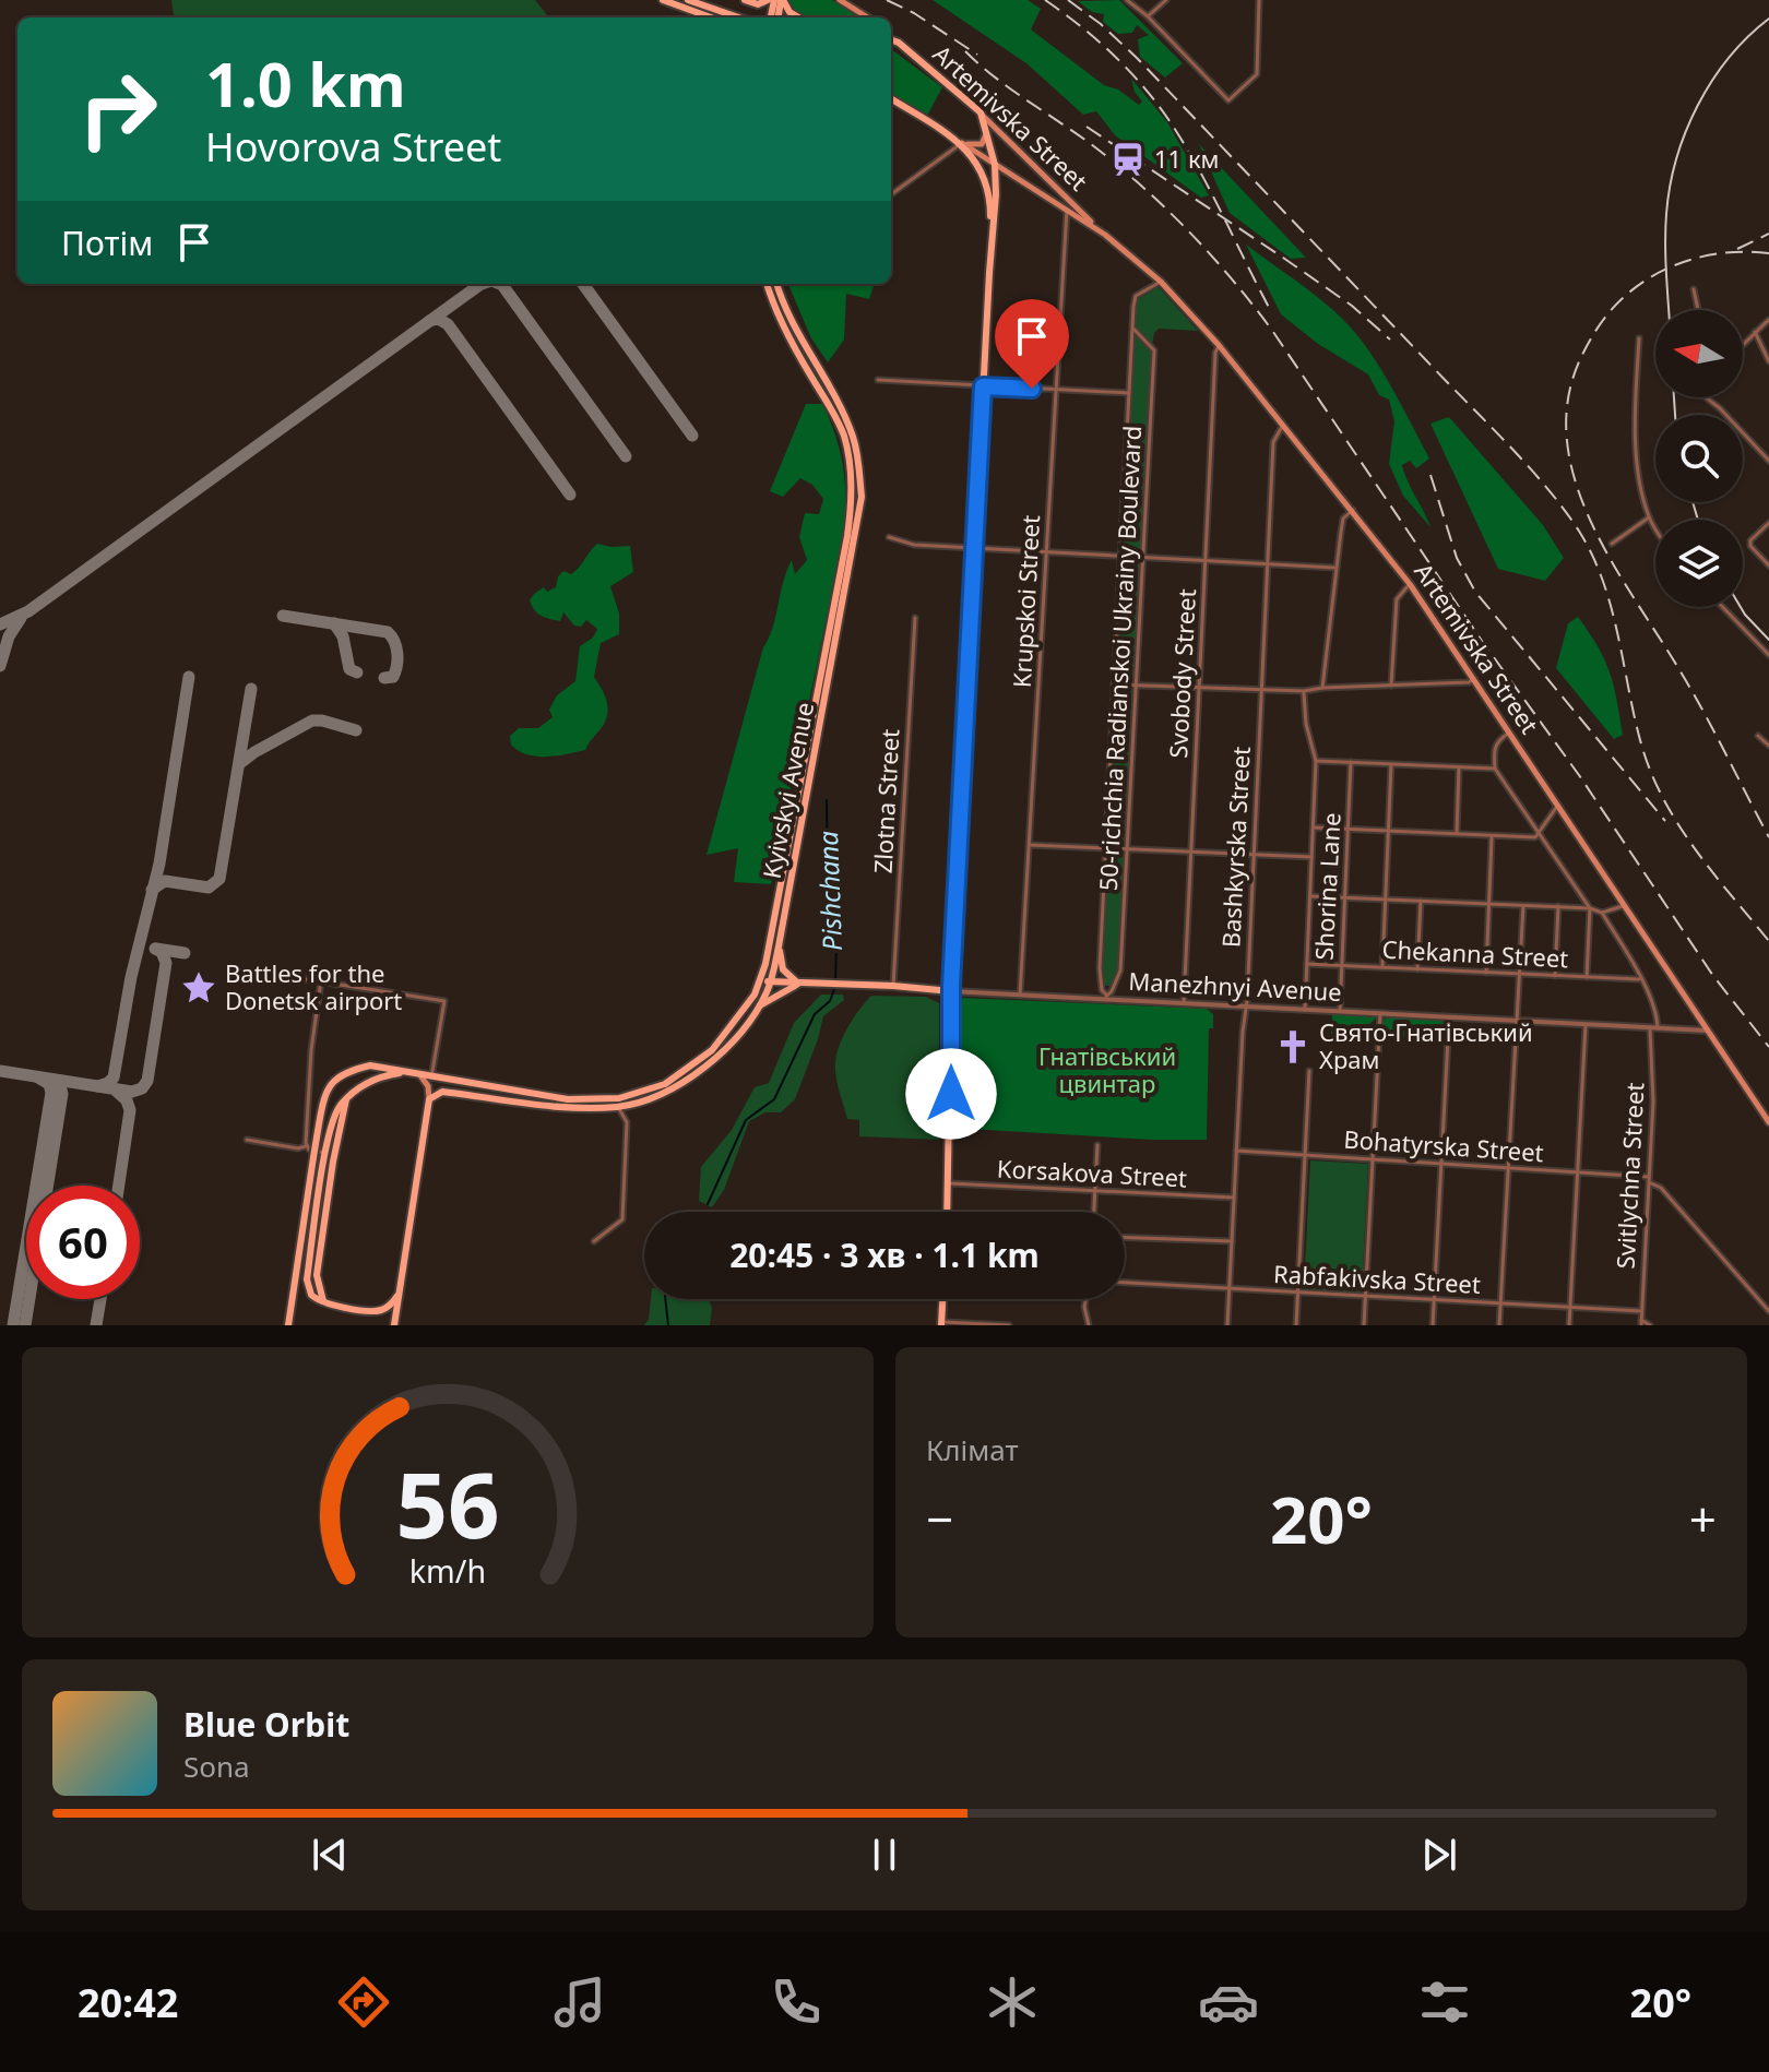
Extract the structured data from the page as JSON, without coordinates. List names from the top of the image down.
{
  "streets": {
    "main road": ["Artemivska Street", "Kyivskyi Avenue", "Manezhnyi Avenue"],
    "street": [
      "Krupskoi Street",
      "50-richchia Radianskoi Ukrainy Boulevard",
      "Svobody Street",
      "Zlotna Street",
      "Bashkyrska Street",
      "Shorina Lane",
      "Chekanna Street",
      "Bohatyrska Street",
      "Korsakova Street",
      "Svitlychna Street",
      "Rabfakivska Street"
    ]
  },
  "crossings": [
    ["Artemivska Street", "Krupskoi Street"],
    ["Artemivska Street", "50-richchia Radianskoi Ukrainy Boulevard"],
    ["Artemivska Street", "Svobody Street"],
    ["Artemivska Street", "Bashkyrska Street"],
    ["Artemivska Street", "Manezhnyi Avenue"],
    ["Krupskoi Street", "Manezhnyi Avenue"],
    ["50-richchia Radianskoi Ukrainy Boulevard", "Manezhnyi Avenue"],
    ["Svobody Street", "Manezhnyi Avenue"],
    ["Kyivskyi Avenue", "Manezhnyi Avenue"],
    ["Zlotna Street", "Manezhnyi Avenue"],
    ["Bashkyrska Street", "Manezhnyi Avenue"],
    ["Bashkyrska Street", "Bohatyrska Street"],
    ["Bashkyrska Street", "Korsakova Street"],
    ["Bashkyrska Street", "Rabfakivska Street"],
    ["Shorina Lane", "Chekanna Street"],
    ["Shorina Lane", "Manezhnyi Avenue"],
    ["Manezhnyi Avenue", "Svitlychna Street"],
    ["Bohatyrska Street", "Svitlychna Street"],
    ["Svitlychna Street", "Rabfakivska Street"]
  ],
  "water": ["Pishchana"],
  "parks": ["Гнатівський цвинтар"],
  "places": {
    "station": ["11 км"],
    "place": ["Battles for the Donetsk airport"],
    "church": ["Свято-Гнатівський Храм"]
  },
  "north": "left",
  "page": {
    "turn": ["1.0 km", "Hovorova Street"],
    "then": "Потім",
    "limit": "60",
    "trip": "20:45 · 3 хв · 1.1 km",
    "tile": "Клімат",
    "heat": ["−", "20°", "+"],
    "song": ["Blue Orbit", "Sona"],
    "tabs": ["20:42", "20°"],
    "gauge": ["56", "km/h"]
  }
}
